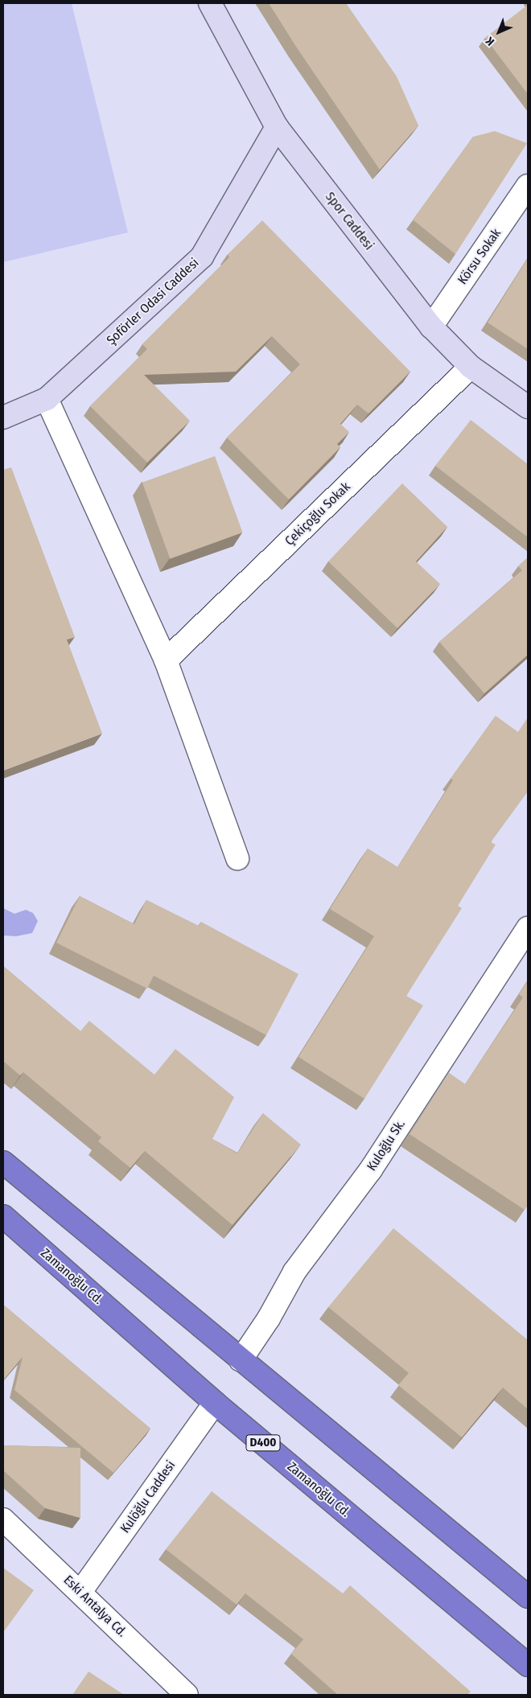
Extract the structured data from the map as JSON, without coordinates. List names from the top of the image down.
{
  "streets": {
    "highway": ["Zamanoğlu Cd.", "D400"],
    "street": [
      "Spor Caddesi",
      "Körsu Sokak",
      "Şoförler Odasi Caddesi",
      "Çekiçoğlu Sokak",
      "Kuloğlu Sk.",
      "Kulöğlu Caddesi",
      "Eski Antalya Cd."
    ]
  },
  "crossings": [
    ["Spor Caddesi", "Körsu Sokak"],
    ["Spor Caddesi", "Şoförler Odasi Caddesi"],
    ["Spor Caddesi", "Çekiçoğlu Sokak"],
    ["Zamanoğlu Cd.", "Kulöğlu Caddesi"],
    ["Kulöğlu Caddesi", "Eski Antalya Cd."]
  ],
  "north": "bottom left"
}
